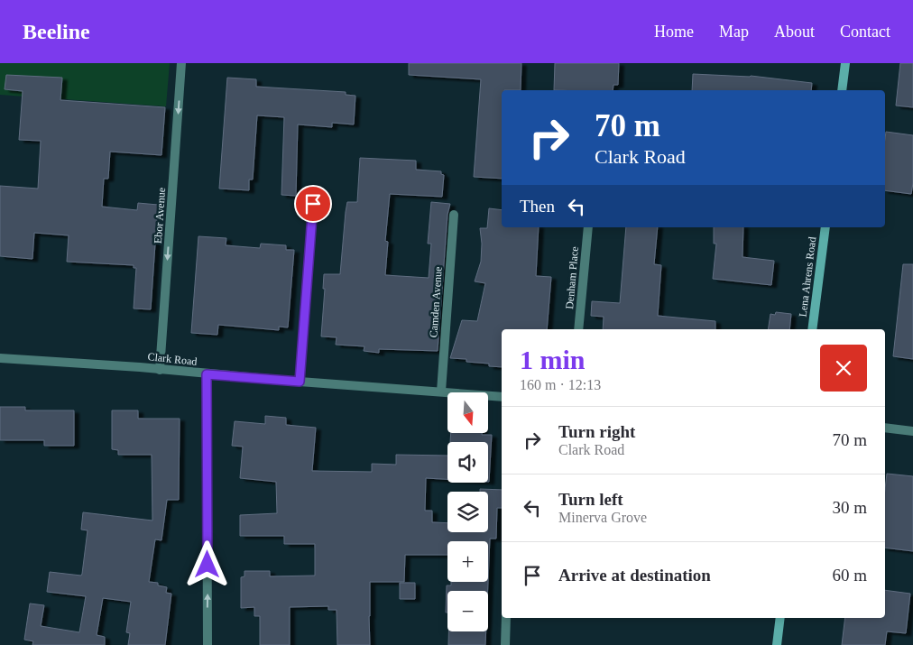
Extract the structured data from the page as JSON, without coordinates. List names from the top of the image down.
{
  "streets": {
    "main road": ["Lena Ahrens Road"],
    "street": [
      "Ebor Avenue",
      "Denham Place",
      "Camden Avenue",
      "Clark Road"
    ]
  },
  "crossings": [
    ["Ebor Avenue", "Clark Road"],
    ["Camden Avenue", "Clark Road"]
  ],
  "one_way": ["Ebor Avenue"],
  "north": "bottom",
  "page": {
    "header": "Beeline",
    "nav": [
      "Home",
      "Map",
      "About",
      "Contact"
    ],
    "turn": ["70 m", "Clark Road"],
    "then": "Then",
    "heading": ["1 min", "160 m · 12:13"],
    "map_buttons": ["+", "−"],
    "list": [
      {
        "name": "Turn right",
        "note": "Clark Road",
        "value": "70 m"
      },
      {
        "name": "Turn left",
        "note": "Minerva Grove",
        "value": "30 m"
      },
      {
        "name": "Arrive at destination",
        "value": "60 m"
      }
    ]
  }
}
